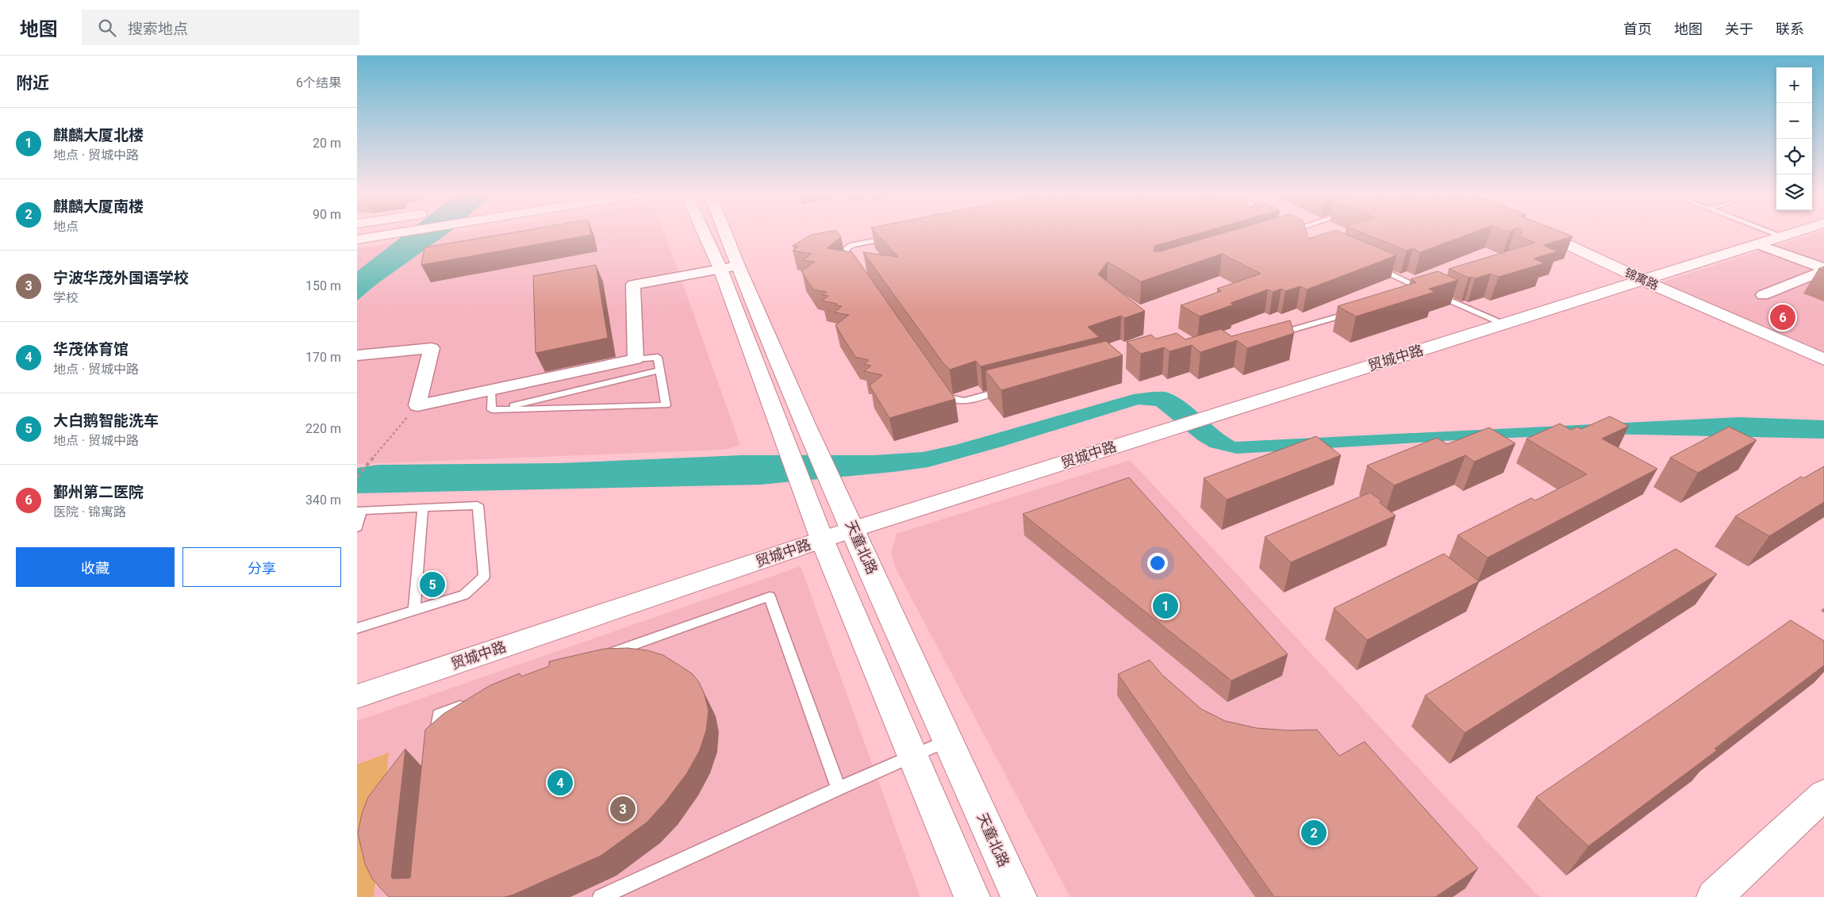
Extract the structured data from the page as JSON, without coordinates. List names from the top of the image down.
{
  "streets": {
    "main road": ["锦寓路", "贸城中路", "天童北路"]
  },
  "crossings": [
    ["锦寓路", "贸城中路"],
    ["贸城中路", "天童北路"]
  ],
  "page": {
    "header": "地图",
    "search": "搜索地点",
    "nav": [
      "首页",
      "地图",
      "关于",
      "联系"
    ],
    "heading": ["附近", "6个结果"],
    "map_buttons": ["+", "−"],
    "list": [
      {
        "mark": "1",
        "name": "麒麟大厦北楼",
        "note": "地点 · 贸城中路",
        "value": "20 m"
      },
      {
        "mark": "2",
        "name": "麒麟大厦南楼",
        "note": "地点",
        "value": "90 m"
      },
      {
        "mark": "3",
        "name": "宁波华茂外国语学校",
        "note": "学校",
        "value": "150 m"
      },
      {
        "mark": "4",
        "name": "华茂体育馆",
        "note": "地点 · 贸城中路",
        "value": "170 m"
      },
      {
        "mark": "5",
        "name": "大白鹅智能洗车",
        "note": "地点 · 贸城中路",
        "value": "220 m"
      },
      {
        "mark": "6",
        "name": "鄞州第二医院",
        "note": "医院 · 锦寓路",
        "value": "340 m"
      }
    ],
    "pins": [
      "6",
      "5",
      "1",
      "4",
      "3",
      "2"
    ],
    "buttons": ["收藏", "分享"]
  }
}
